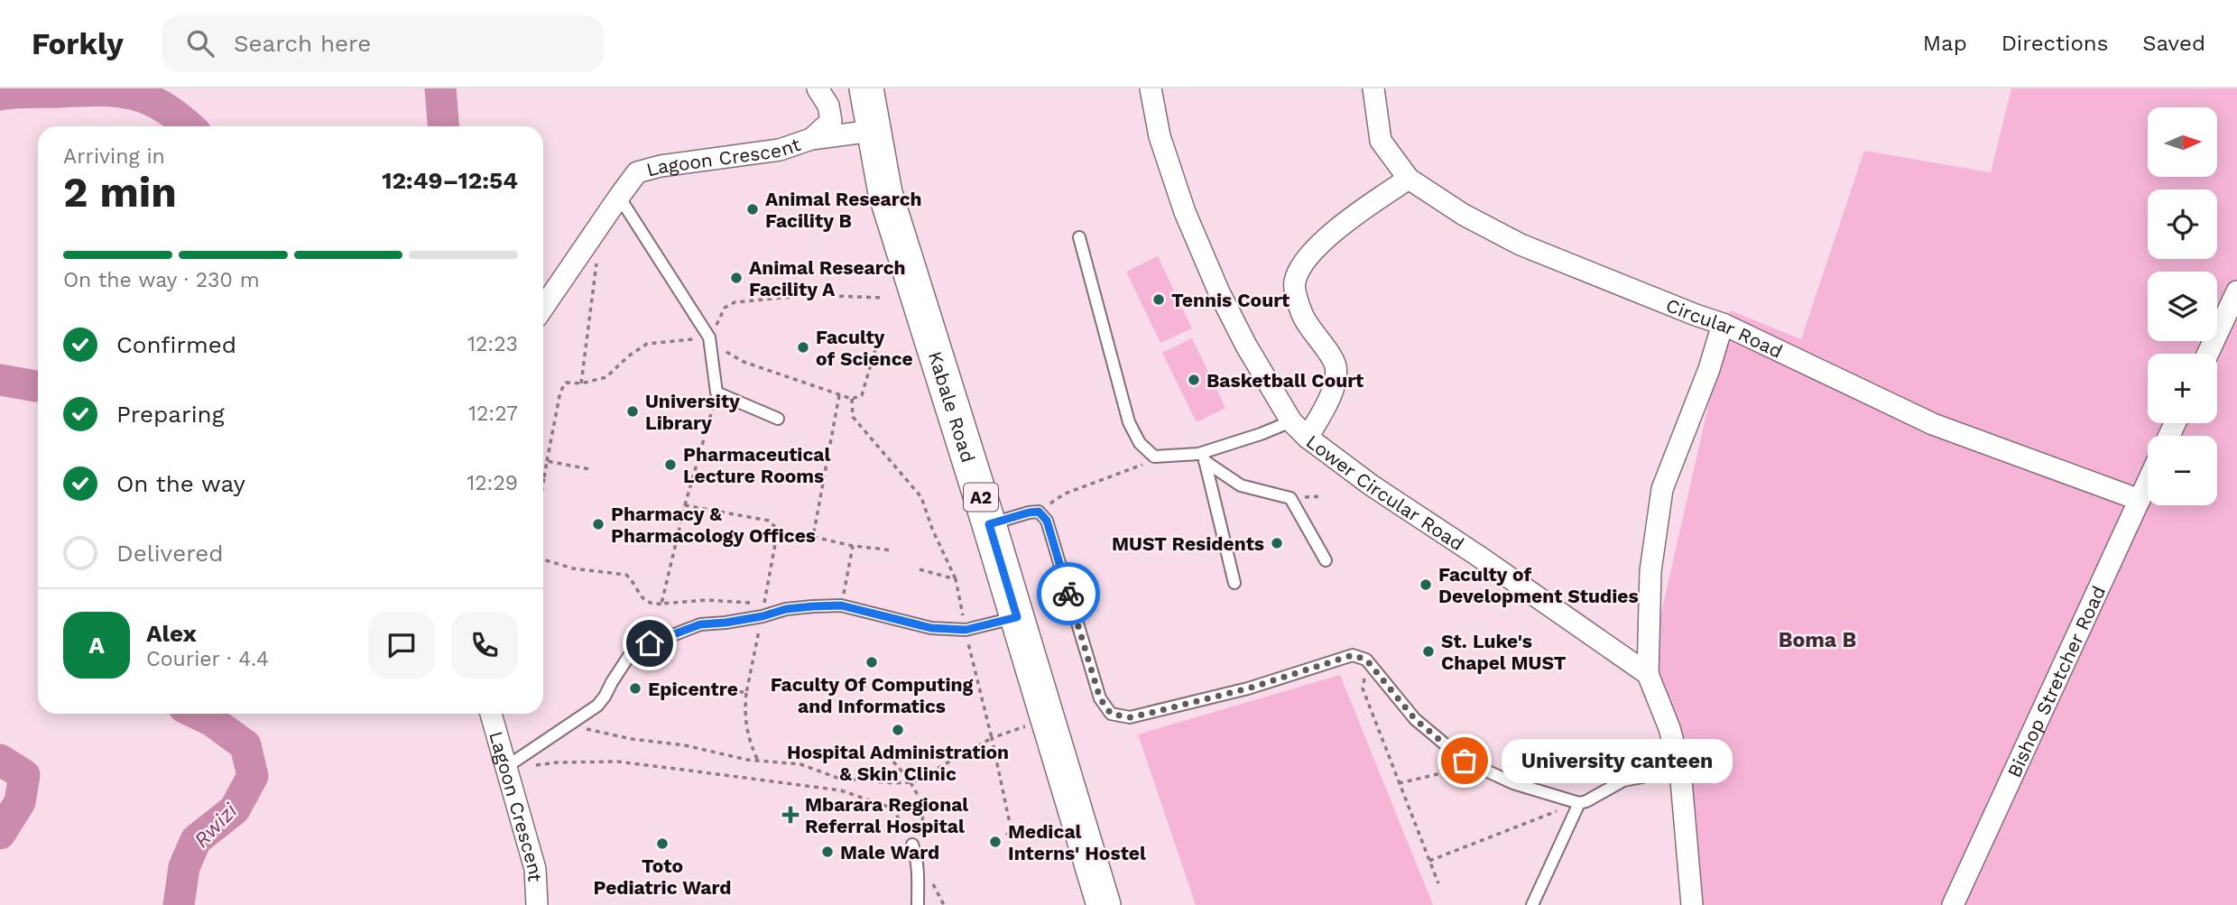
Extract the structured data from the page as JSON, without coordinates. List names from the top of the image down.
{
  "streets": {
    "main road": ["Kabale Road", "A2"],
    "street": [
      "Lagoon Crescent",
      "Circular Road",
      "Lower Circular Road",
      "Bishop Stretcher Road"
    ]
  },
  "crossings": [
    ["Lagoon Crescent", "Kabale Road"],
    ["Circular Road", "Bishop Stretcher Road"]
  ],
  "districts": ["Boma B"],
  "water": ["Rwizi"],
  "places": {
    "other": [
      "Animal Research Facility B",
      "Animal Research Facility A",
      "Tennis Court",
      "Faculty of Science",
      "Basketball Court",
      "University Library",
      "Pharmaceutical Lecture Rooms",
      "Pharmacy & Pharmacology Offices",
      "MUST Residents",
      "Faculty of Development Studies",
      "St. Luke's Chapel MUST",
      "Faculty Of Computing and Informatics",
      "Epicentre",
      "Hospital Administration & Skin Clinic",
      "University canteen",
      "Medical Interns' Hostel",
      "Toto Pediatric Ward",
      "Male Ward"
    ],
    "health": ["Mbarara Regional Referral Hospital"]
  },
  "north": "right",
  "page": {
    "header": "Forkly",
    "search": "Search here",
    "nav": ["Map", "Directions", "Saved"],
    "map_buttons": ["+", "−"],
    "heading": ["2 min", "Arriving in", "12:49–12:54"],
    "panel": ["Alex", "Courier · 4.4"],
    "bar": "On the way · 230 m",
    "list": [
      ["Confirmed", "12:23"],
      ["Preparing", "12:27"],
      ["On the way", "12:29"],
      "Delivered"
    ],
    "round": "A",
    "bubble": "University canteen"
  }
}
